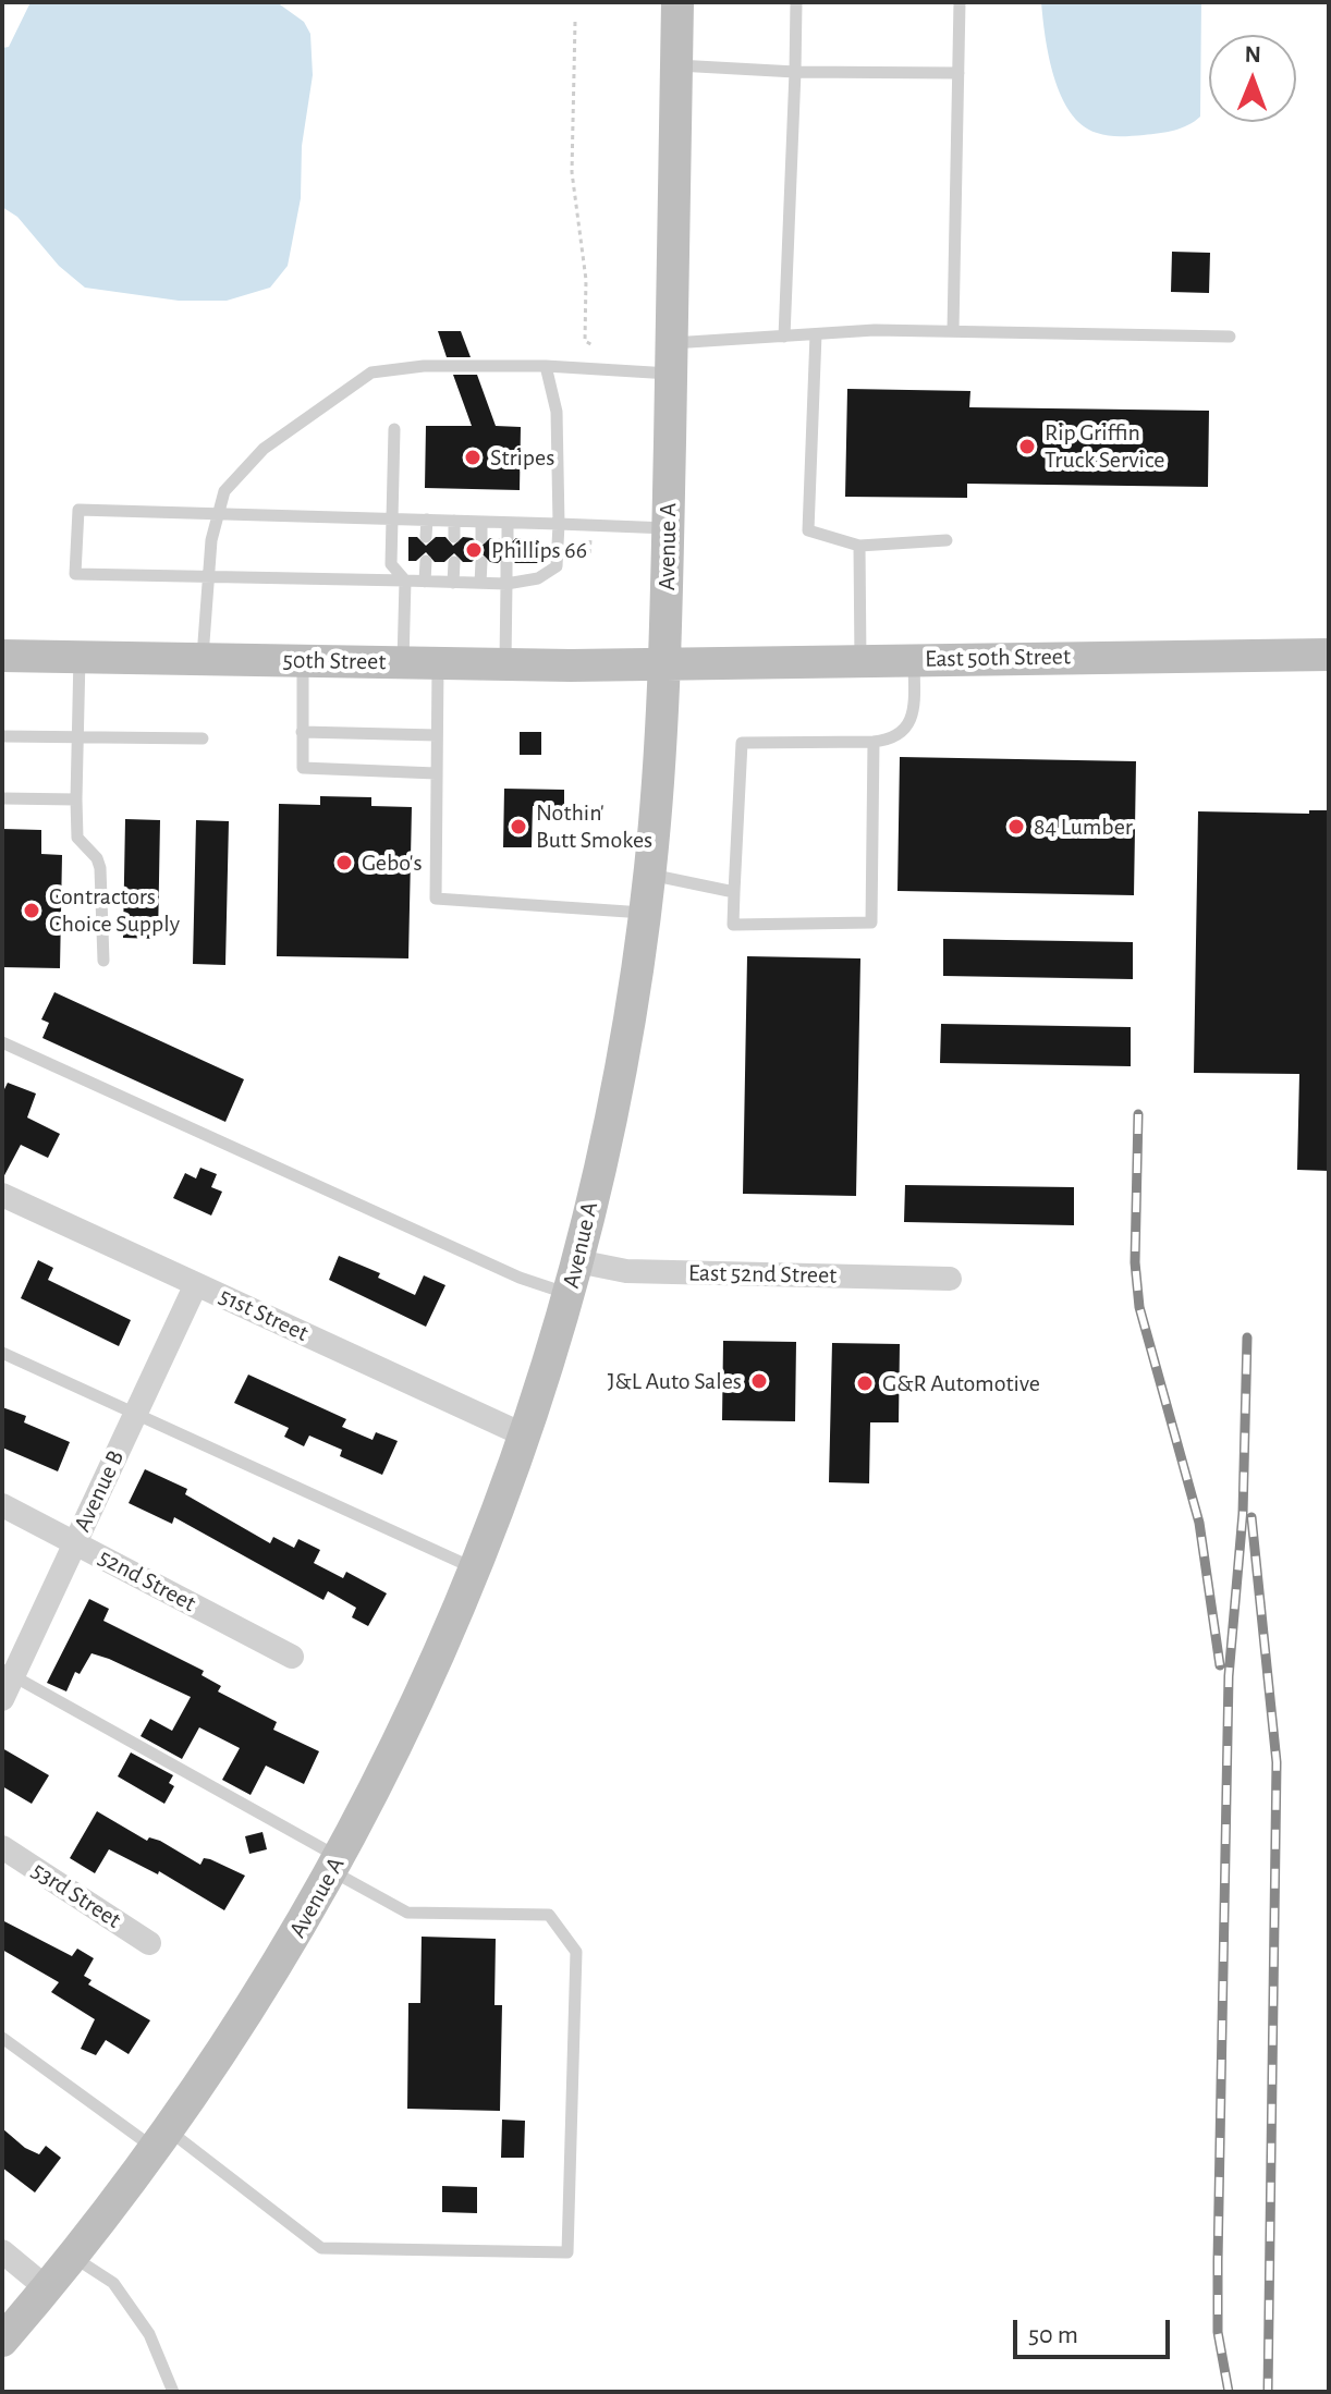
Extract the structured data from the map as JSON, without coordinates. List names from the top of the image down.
{
  "streets": {
    "main road": ["Avenue A", "East 50th Street", "50th Street"],
    "street": [
      "East 52nd Street",
      "51st Street",
      "Avenue B",
      "52nd Street",
      "53rd Street"
    ]
  },
  "crossings": [
    ["Avenue A", "East 50th Street"],
    ["Avenue A", "50th Street"],
    ["Avenue A", "East 52nd Street"],
    ["Avenue A", "51st Street"],
    ["East 50th Street", "50th Street"],
    ["51st Street", "Avenue B"],
    ["Avenue B", "52nd Street"]
  ],
  "places": [
    "Rip Griffin Truck Service",
    "Stripes",
    "Phillips 66",
    "Nothin' Butt Smokes",
    "84 Lumber",
    "Gebo's",
    "Contractors Choice Supply",
    "J&L Auto Sales",
    "G&R Automotive"
  ],
  "scale_bar": "50 m",
  "north": "top"
}
